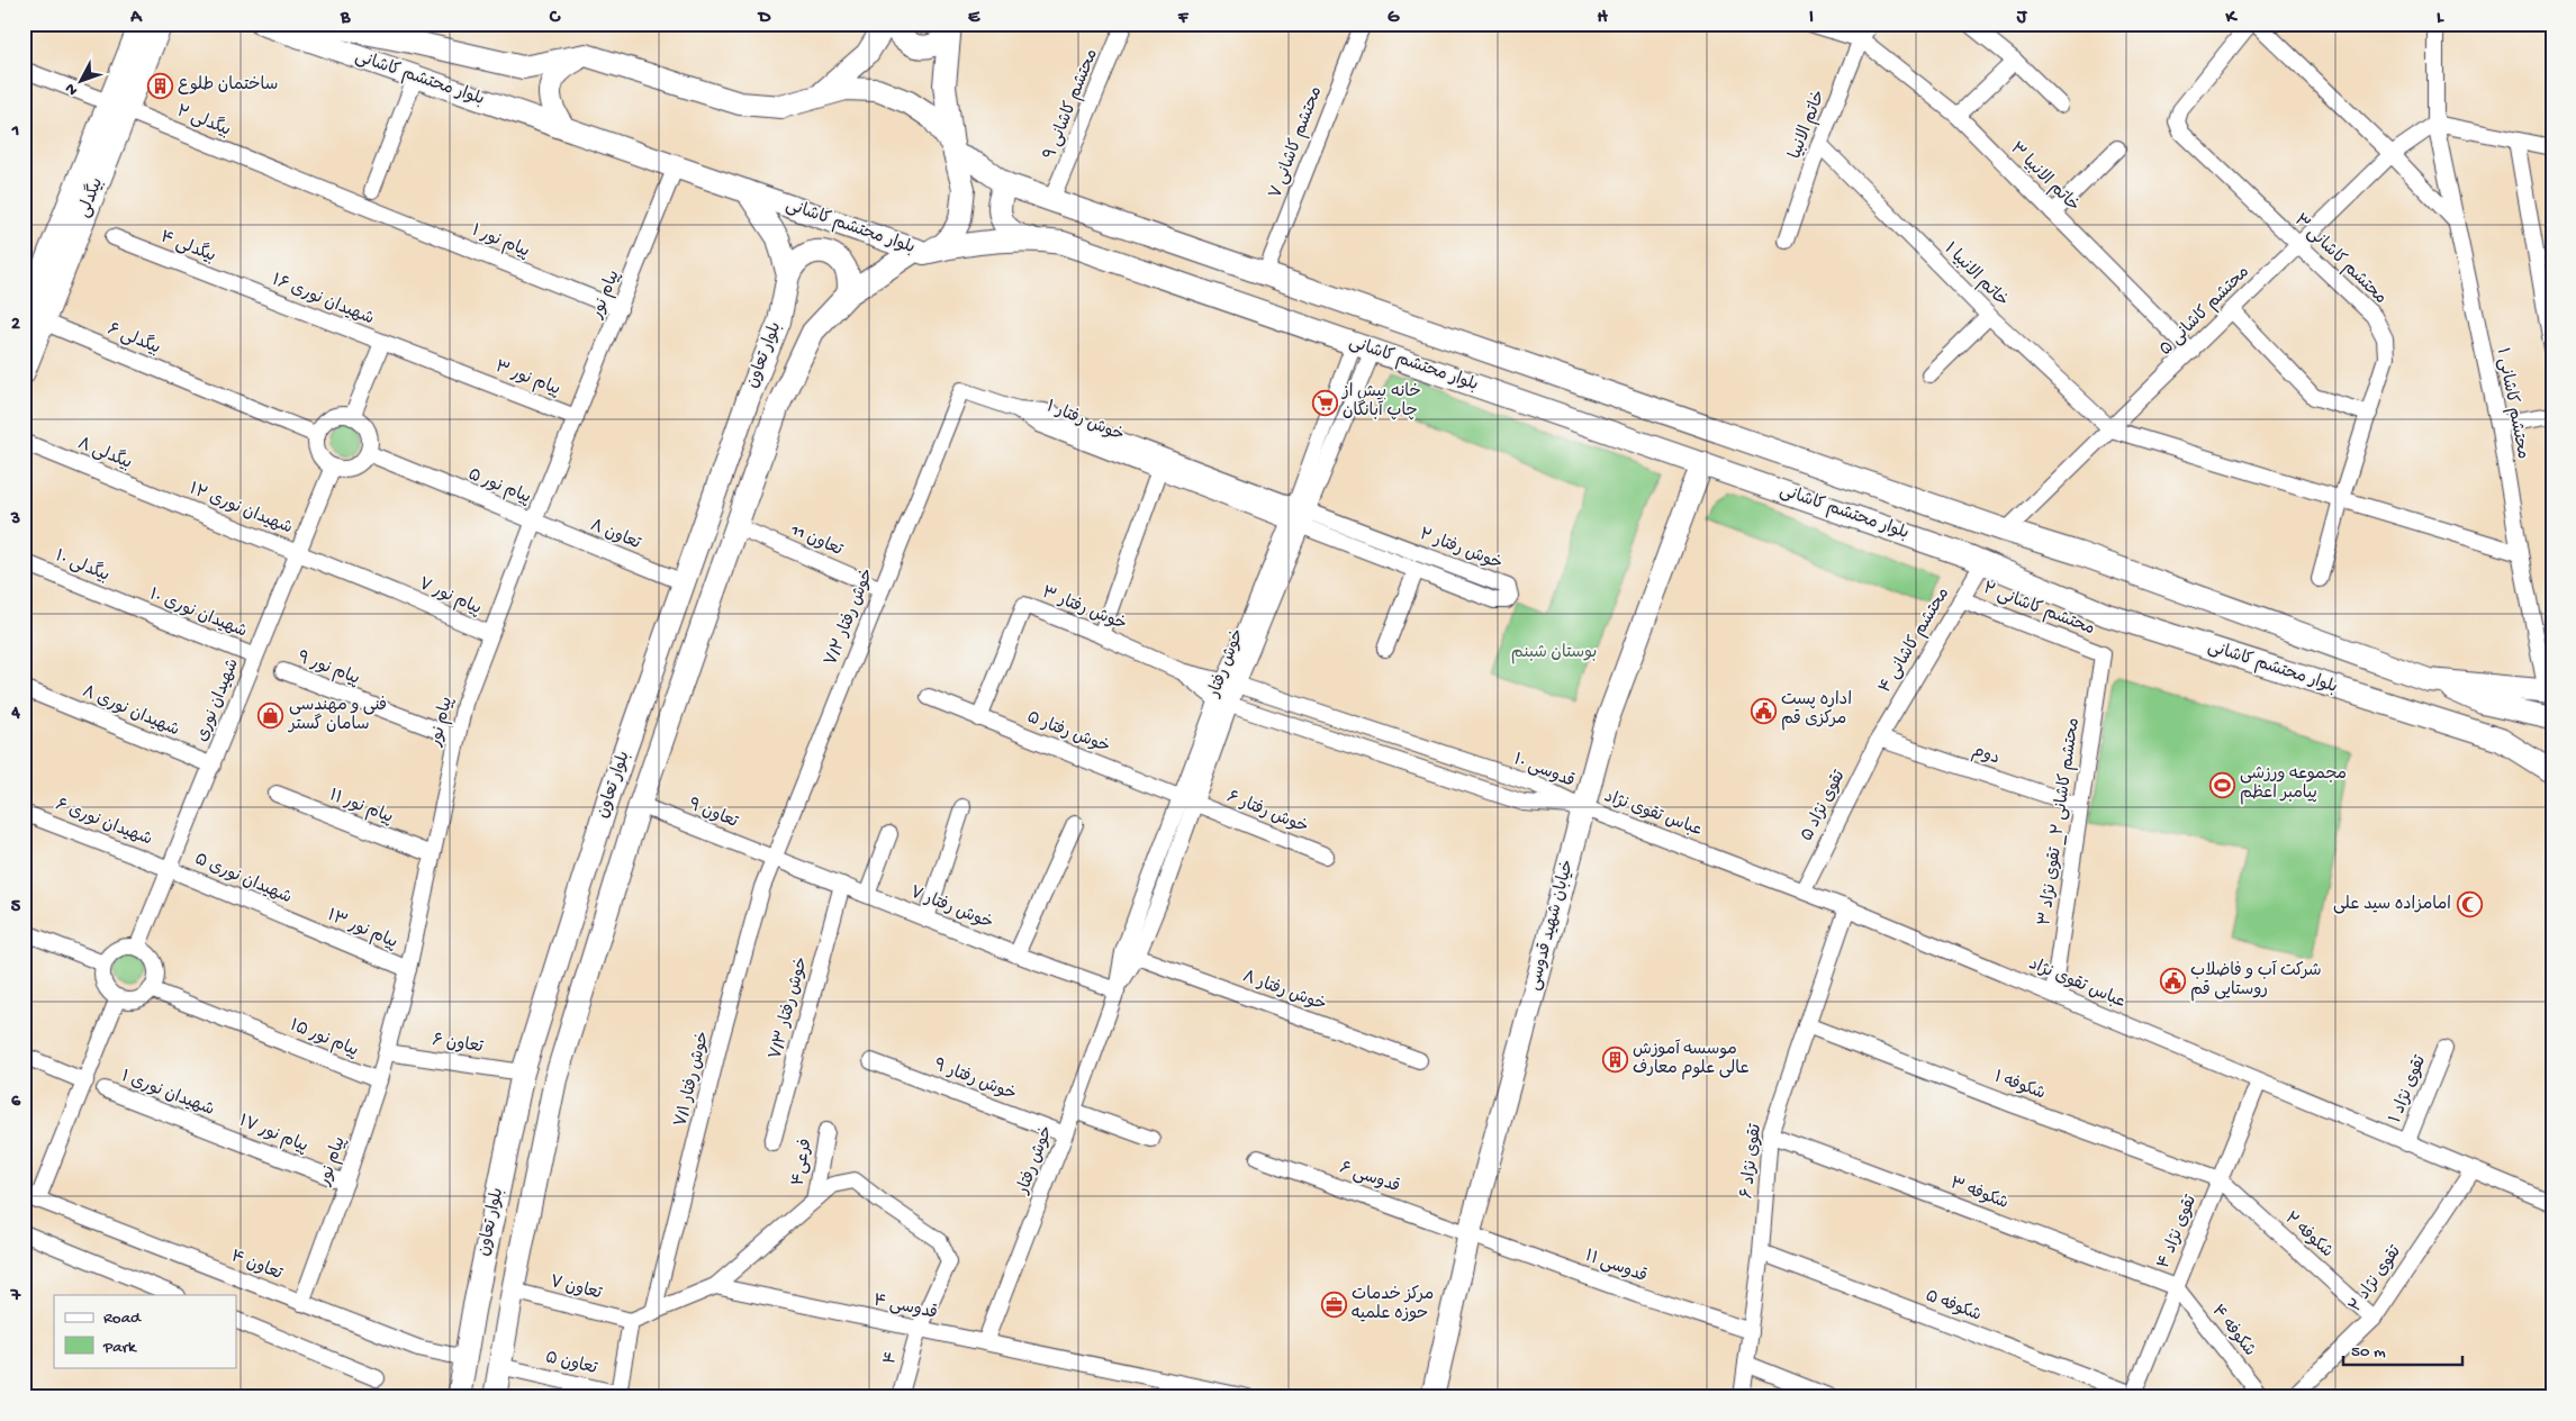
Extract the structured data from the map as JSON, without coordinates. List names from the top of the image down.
{
  "streets": {
    "main road": [
      "بلوار محتشم کاشانی",
      "بیگدلی",
      "بلوار تعاون",
      "خیابان شهید قدوسی"
    ],
    "street": [
      "محتشم کاشانی ۹",
      "بیگدلی ۲",
      "خاتم الانبیا",
      "محتشم کاشانی ۷",
      "خاتم الانبیا ۳",
      "پیام نور ۱",
      "بیگدلی ۴",
      "محتشم کاشانی ۳",
      "خاتم الانبیا ۱",
      "پیام نور",
      "شهیدان نوری ۱۶",
      "محتشم کاشانی ۵",
      "بیگدلی ۶",
      "پیام نور ۳",
      "محتشم کاشانی ۱",
      "خوش رفتار ۱",
      "بیگدلی ۸",
      "پیام نور ۵",
      "شهیدان نوری ۱۲",
      "تعاون ۸",
      "تعاون 11",
      "خوش رفتار ۲",
      "بیگدلی ۱۰",
      "پیام نور ۷",
      "خوش رفتار ۳",
      "محتشم کاشانی ۲",
      "شهیدان نوری ۱۰",
      "خوش رفتار ۷/۲",
      "محتشم کاشانی ۴",
      "خوش رفتار",
      "پیام نور ۹",
      "شهیدان نوری",
      "شهیدان نوری ۸",
      "خوش رفتار ۵",
      "دوم",
      "قدوسی ۱۰",
      "تقوی نژاد ۵",
      "پیام نور ۱۱",
      "خوش رفتار ۶",
      "تعاون ۹",
      "عباس تقوی نژاد",
      "محتشم کاشانی ۲_ تقوی نژاد ۳",
      "شهیدان نوری ۶",
      "شهیدان نوری ۵",
      "خوش رفتار ۷",
      "پیام نور ۱۳",
      "خوش رفتار ۸",
      "خوش رفتار ۷/۳",
      "پیام نور ۱۵",
      "تعاون ۶",
      "خوش رفتار ۷/۱",
      "خوش رفتار ۹",
      "شکوفه ۱",
      "تقوی نژاد ۱",
      "شهیدان نوری ۱",
      "پیام نور ۱۷",
      "تقوی نژاد ۶",
      "فرعی۴",
      "قدوسی ۶",
      "شکوفه ۳",
      "تقوی نژاد ۴",
      "شکوفه ۲",
      "تعاون ۴",
      "قدوسی ۱۱",
      "تقوی نژاد ۲",
      "تعاون ۷",
      "شکوفه ۵",
      "قدوسی ۴",
      "شکوفه ۴",
      "۴",
      "تعاون ۵"
    ]
  },
  "crossings": [
    ["بلوار محتشم کاشانی", "محتشم کاشانی ۹"],
    ["بلوار محتشم کاشانی", "محتشم کاشانی ۷"],
    ["بلوار محتشم کاشانی", "پیام نور"],
    ["بلوار محتشم کاشانی", "محتشم کاشانی ۵"],
    ["بلوار محتشم کاشانی", "بلوار تعاون"],
    ["بلوار محتشم کاشانی", "محتشم کاشانی ۱"],
    ["بلوار محتشم کاشانی", "محتشم کاشانی ۴"],
    ["بلوار محتشم کاشانی", "خوش رفتار"],
    ["بلوار محتشم کاشانی", "خیابان شهید قدوسی"],
    ["بیگدلی ۲", "بیگدلی"],
    ["بیگدلی ۲", "پیام نور ۱"],
    ["خاتم الانبیا", "خاتم الانبیا ۳"],
    ["خاتم الانبیا", "خاتم الانبیا ۱"],
    ["خاتم الانبیا ۳", "محتشم کاشانی ۵"],
    ["بیگدلی", "بیگدلی ۶"],
    ["پیام نور ۱", "پیام نور"],
    ["بیگدلی ۴", "شهیدان نوری ۱۶"],
    ["محتشم کاشانی ۳", "محتشم کاشانی ۵"],
    ["خاتم الانبیا ۱", "محتشم کاشانی ۵"],
    ["پیام نور", "پیام نور ۳"],
    ["پیام نور", "پیام نور ۵"],
    ["پیام نور", "تعاون ۸"],
    ["پیام نور", "پیام نور ۷"],
    ["پیام نور", "پیام نور ۹"],
    ["پیام نور", "پیام نور ۱۱"],
    ["پیام نور", "پیام نور ۱۳"],
    ["پیام نور", "پیام نور ۱۵"],
    ["پیام نور", "تعاون ۶"],
    ["پیام نور", "پیام نور ۱۷"],
    ["پیام نور", "تعاون ۴"],
    ["شهیدان نوری ۱۶", "پیام نور ۳"],
    ["محتشم کاشانی ۵", "محتشم کاشانی ۱"],
    ["بیگدلی ۶", "پیام نور ۵"],
    ["بیگدلی ۶", "شهیدان نوری"],
    ["بلوار تعاون", "تعاون ۸"],
    ["بلوار تعاون", "تعاون 11"],
    ["بلوار تعاون", "تعاون ۹"],
    ["بلوار تعاون", "تعاون ۶"],
    ["بلوار تعاون", "تعاون ۴"],
    ["بلوار تعاون", "تعاون ۷"],
    ["بلوار تعاون", "تعاون ۵"],
    ["خوش رفتار ۱", "خوش رفتار ۲"],
    ["خوش رفتار ۱", "خوش رفتار ۷/۲"],
    ["خوش رفتار ۱", "خوش رفتار"],
    ["بیگدلی ۸", "شهیدان نوری ۱۲"],
    ["پیام نور ۵", "تعاون ۸"],
    ["پیام نور ۵", "شهیدان نوری"],
    ["شهیدان نوری ۱۲", "پیام نور ۷"],
    ["شهیدان نوری ۱۲", "شهیدان نوری"],
    ["تعاون 11", "خوش رفتار ۷/۲"],
    ["خوش رفتار ۲", "خوش رفتار"],
    ["بیگدلی ۱۰", "شهیدان نوری ۱۰"],
    ["خوش رفتار ۳", "خوش رفتار ۵"],
    ["خوش رفتار ۳", "قدوسی ۱۰"],
    ["محتشم کاشانی ۲", "محتشم کاشانی ۴"],
    ["محتشم کاشانی ۲", "محتشم کاشانی ۲_ تقوی نژاد ۳"],
    ["شهیدان نوری ۱۰", "شهیدان نوری"],
    ["خوش رفتار ۷/۲", "تعاون ۹"],
    ["خوش رفتار ۷/۲", "خوش رفتار ۷"],
    ["خوش رفتار ۷/۲", "خوش رفتار ۷/۱"],
    ["محتشم کاشانی ۴", "دوم"],
    ["محتشم کاشانی ۴", "تقوی نژاد ۵"],
    ["خوش رفتار", "خوش رفتار ۵"],
    ["خوش رفتار", "قدوسی ۱۰"],
    ["خوش رفتار", "خوش رفتار ۶"],
    ["خوش رفتار", "خوش رفتار ۷"],
    ["خوش رفتار", "خوش رفتار ۸"],
    ["خوش رفتار", "خوش رفتار ۹"],
    ["خوش رفتار", "قدوسی ۴"],
    ["شهیدان نوری", "شهیدان نوری ۸"],
    ["شهیدان نوری", "شهیدان نوری ۶"],
    ["شهیدان نوری", "شهیدان نوری ۵"],
    ["شهیدان نوری", "پیام نور ۱۵"],
    ["خوش رفتار ۵", "خوش رفتار ۶"],
    ["دوم", "تقوی نژاد ۵"],
    ["دوم", "محتشم کاشانی ۲_ تقوی نژاد ۳"],
    ["قدوسی ۱۰", "عباس تقوی نژاد"],
    ["قدوسی ۱۰", "خیابان شهید قدوسی"],
    ["تقوی نژاد ۵", "عباس تقوی نژاد"],
    ["تعاون ۹", "خوش رفتار ۷"],
    ["تعاون ۹", "خوش رفتار ۷/۱"],
    ["عباس تقوی نژاد", "محتشم کاشانی ۲_ تقوی نژاد ۳"],
    ["عباس تقوی نژاد", "خیابان شهید قدوسی"],
    ["عباس تقوی نژاد", "تقوی نژاد ۱"],
    ["عباس تقوی نژاد", "تقوی نژاد ۶"],
    ["عباس تقوی نژاد", "تقوی نژاد ۴"],
    ["عباس تقوی نژاد", "تقوی نژاد ۲"],
    ["شهیدان نوری ۶", "شهیدان نوری ۵"],
    ["شهیدان نوری ۵", "پیام نور ۱۳"],
    ["خوش رفتار ۷", "خوش رفتار ۷/۳"],
    ["خوش رفتار ۷", "خوش رفتار ۷/۱"],
    ["خیابان شهید قدوسی", "قدوسی ۶"],
    ["خیابان شهید قدوسی", "قدوسی ۱۱"],
    ["شکوفه ۱", "تقوی نژاد ۶"],
    ["شکوفه ۱", "تقوی نژاد ۴"],
    ["شکوفه ۱", "شکوفه ۲"],
    ["شهیدان نوری ۱", "پیام نور ۱۷"],
    ["تقوی نژاد ۶", "شکوفه ۳"],
    ["تقوی نژاد ۶", "قدوسی ۱۱"],
    ["تقوی نژاد ۶", "شکوفه ۵"],
    ["فرعی۴", "۴"],
    ["قدوسی ۶", "قدوسی ۱۱"],
    ["شکوفه ۳", "تقوی نژاد ۴"],
    ["شکوفه ۳", "شکوفه ۴"],
    ["تقوی نژاد ۴", "شکوفه ۲"],
    ["تقوی نژاد ۴", "شکوفه ۵"],
    ["تقوی نژاد ۴", "شکوفه ۴"],
    ["شکوفه ۲", "تقوی نژاد ۲"],
    ["قدوسی ۴", "۴"]
  ],
  "parks": ["بوستان شبنم"],
  "places": {
    "building": ["ساختمان طلوع", "موسسه آموزش عالی علوم معارف"],
    "supermarket": ["خانه پیش از چاپ آبانگان"],
    "public building": ["اداره پست مرکزی قم", "شرکت آب و فاضلاب روستایی قم"],
    "shop": ["فنی و مهندسی سامان گستر"],
    "sports": ["مجموعه ورزشی پیامبر اعظم"],
    "mosque": ["امامزاده سید علی"],
    "office": ["مرکز خدمات حوزه علمیه"]
  },
  "legend": ["Road", "Park"],
  "scale_bar": "50 m",
  "north": "bottom left",
  "grid": {
    "columns": [
      "A",
      "B",
      "C",
      "D",
      "E",
      "F",
      "G",
      "H",
      "I",
      "J",
      "K",
      "L"
    ],
    "rows": [
      "1",
      "2",
      "3",
      "4",
      "5",
      "6",
      "7"
    ]
  }
}
